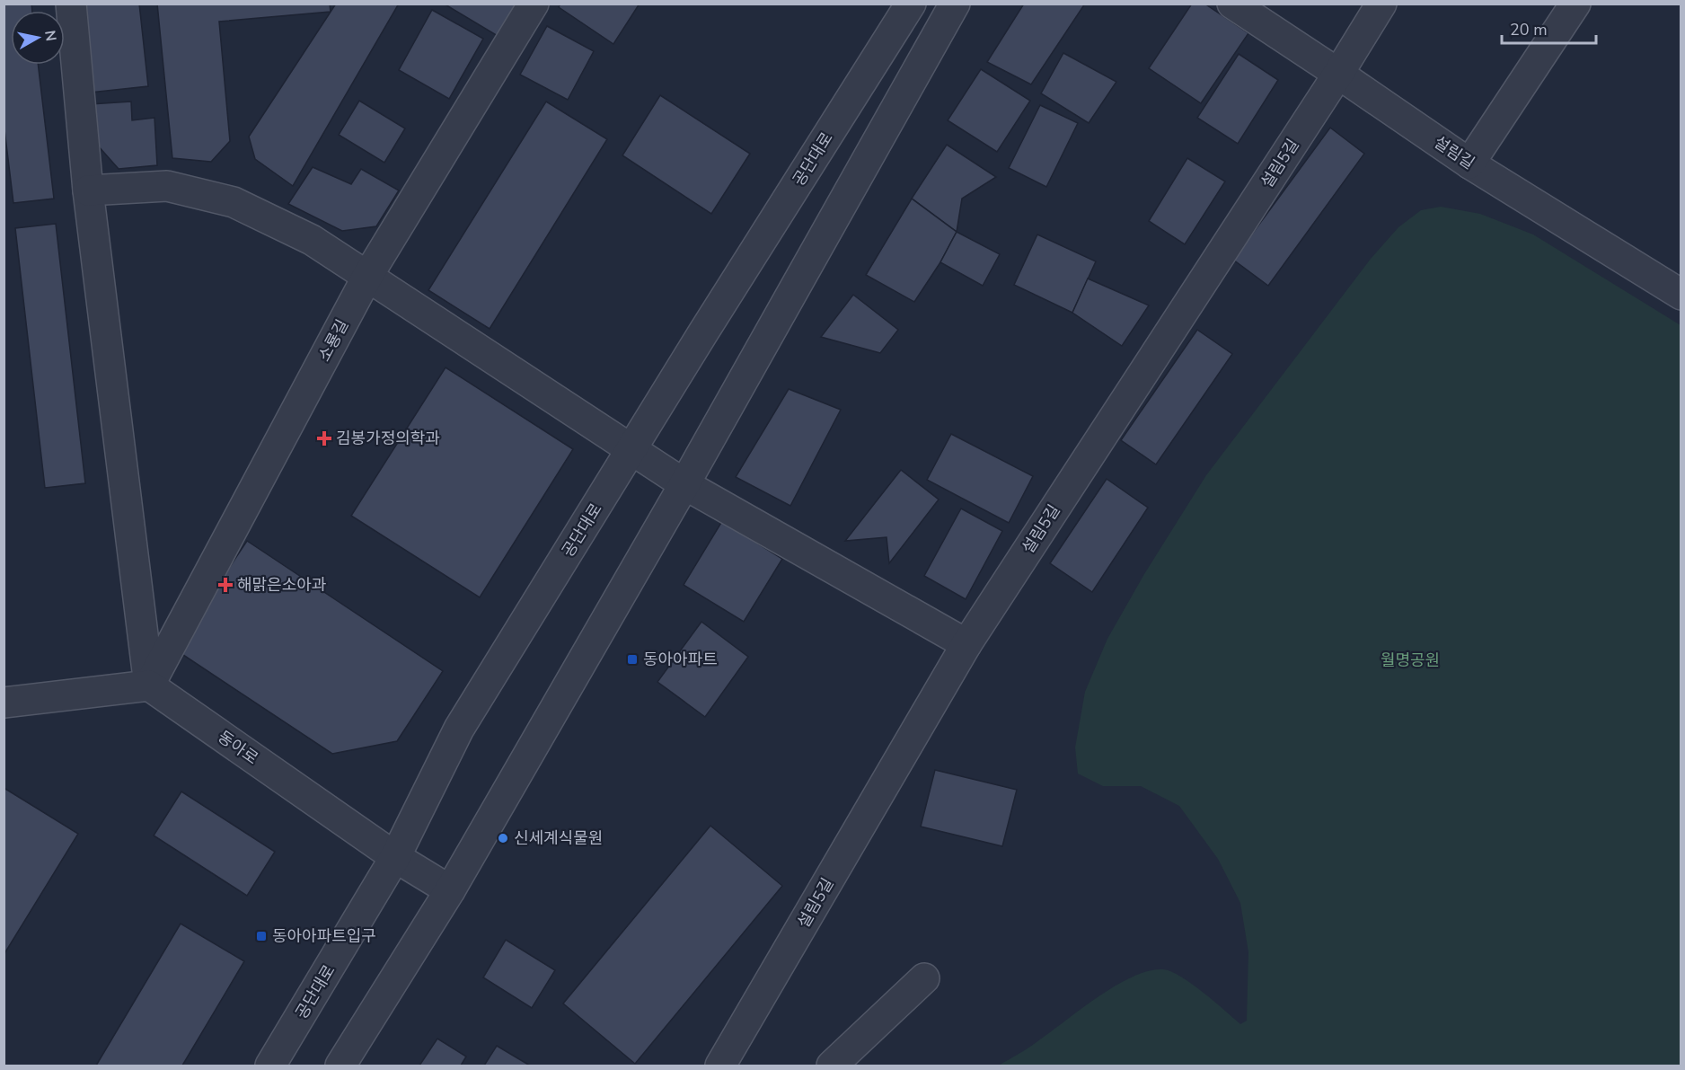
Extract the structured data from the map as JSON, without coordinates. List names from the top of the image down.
{
  "streets": {
    "street": [
      "설림길",
      "공단대로",
      "설림5길",
      "소룡길",
      "동아로"
    ]
  },
  "crossings": [
    ["설림길", "설림5길"],
    ["공단대로", "동아로"],
    ["소룡길", "동아로"]
  ],
  "parks": ["월명공원"],
  "places": {
    "health": ["김봉가정의학과", "해맑은소아과"],
    "transit": ["동아아파트", "동아아파트입구"],
    "other": ["신세계식물원"]
  },
  "scale_bar": "20 m",
  "north": "right"
}
